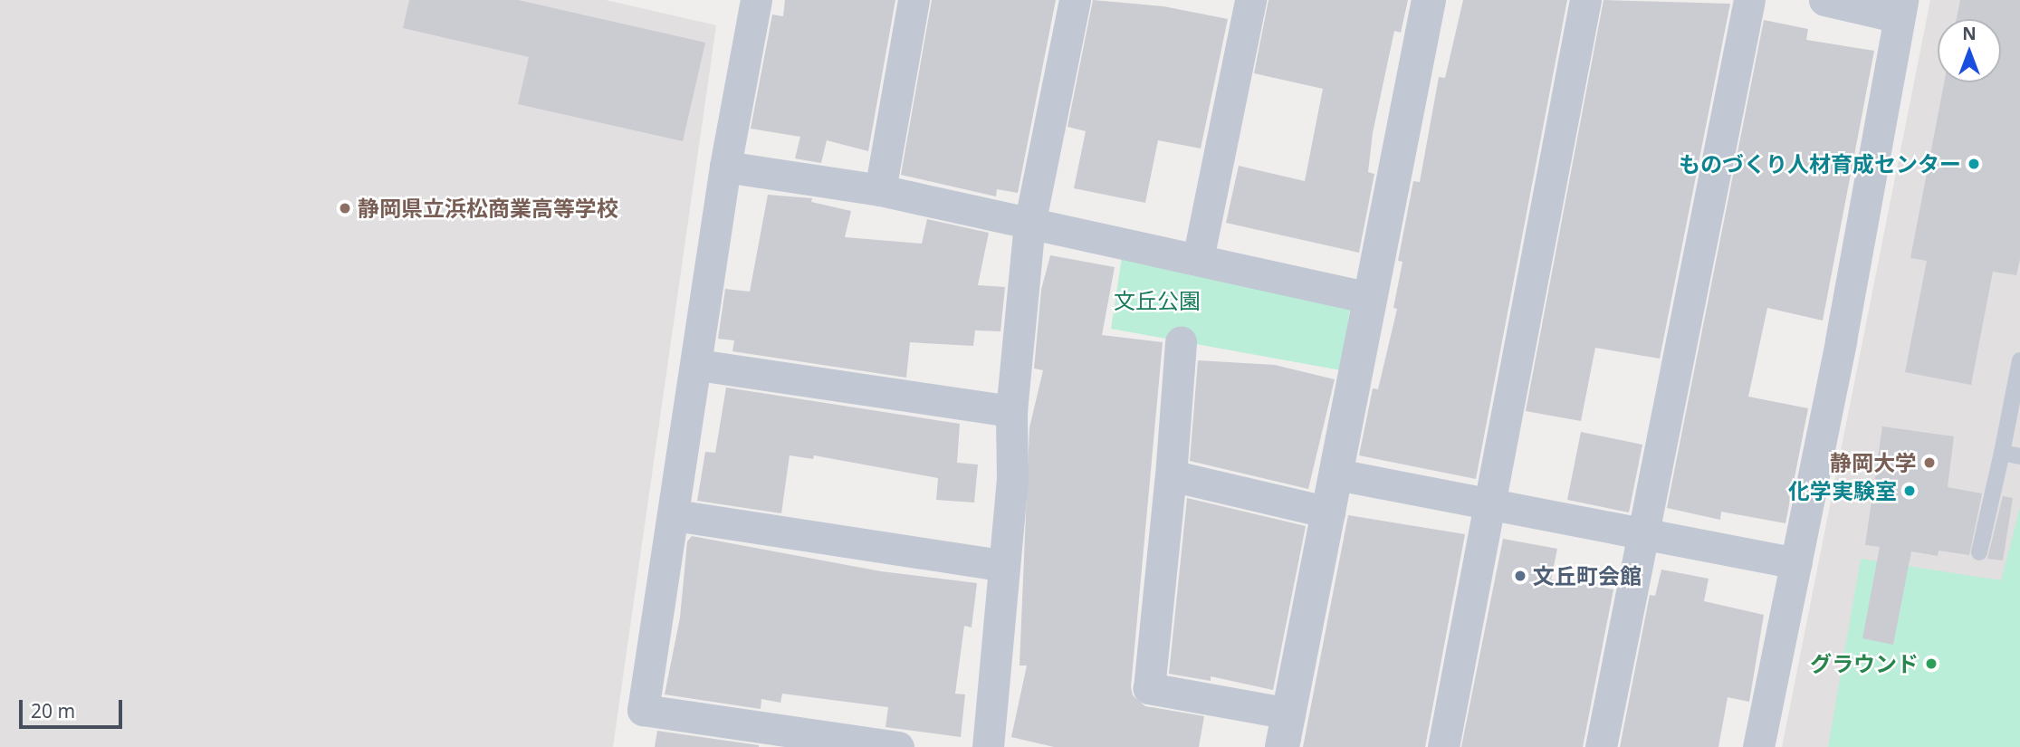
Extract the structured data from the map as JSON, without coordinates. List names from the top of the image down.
{
  "parks": ["文丘公園"],
  "places": [
    "ものづくり人材育成センター",
    "静岡県立浜松商業高等学校",
    "静岡大学",
    "化学実験室",
    "文丘町会館",
    "グラウンド"
  ],
  "scale_bar": "20 m",
  "north": "top"
}
